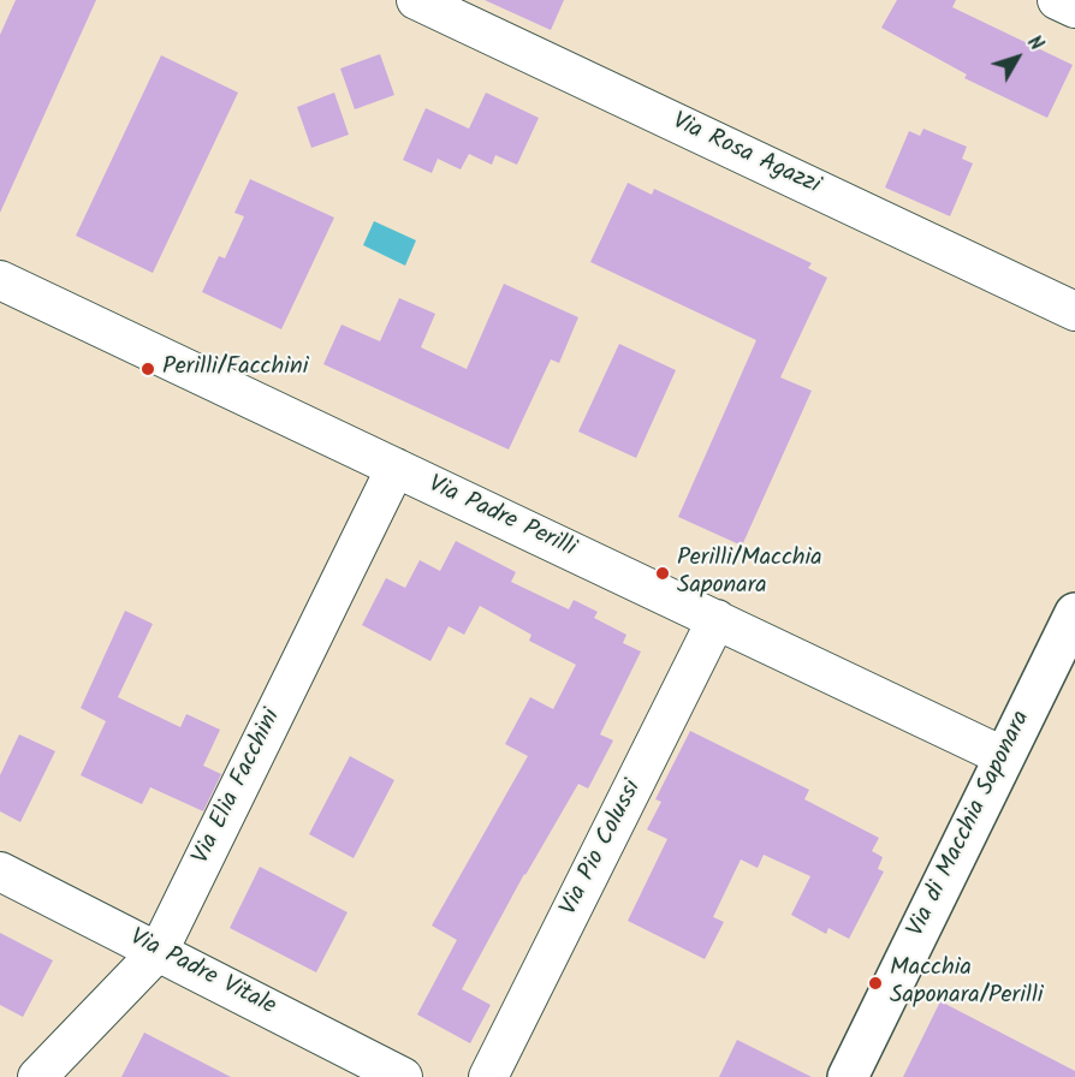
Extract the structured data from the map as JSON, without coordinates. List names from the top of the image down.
{
  "streets": {
    "street": [
      "Via Rosa Agazzi",
      "Via Padre Perilli",
      "Via Elia Facchini",
      "Via di Macchia Saponara",
      "Via Pio Colussi",
      "Via Padre Vitale"
    ]
  },
  "crossings": [
    ["Via Padre Perilli", "Via Elia Facchini"],
    ["Via Padre Perilli", "Via di Macchia Saponara"],
    ["Via Padre Perilli", "Via Pio Colussi"],
    ["Via Elia Facchini", "Via Padre Vitale"]
  ],
  "places": ["Perilli/Facchini", "Perilli/Macchia Saponara", "Macchia Saponara/Perilli"],
  "north": "top right"
}
